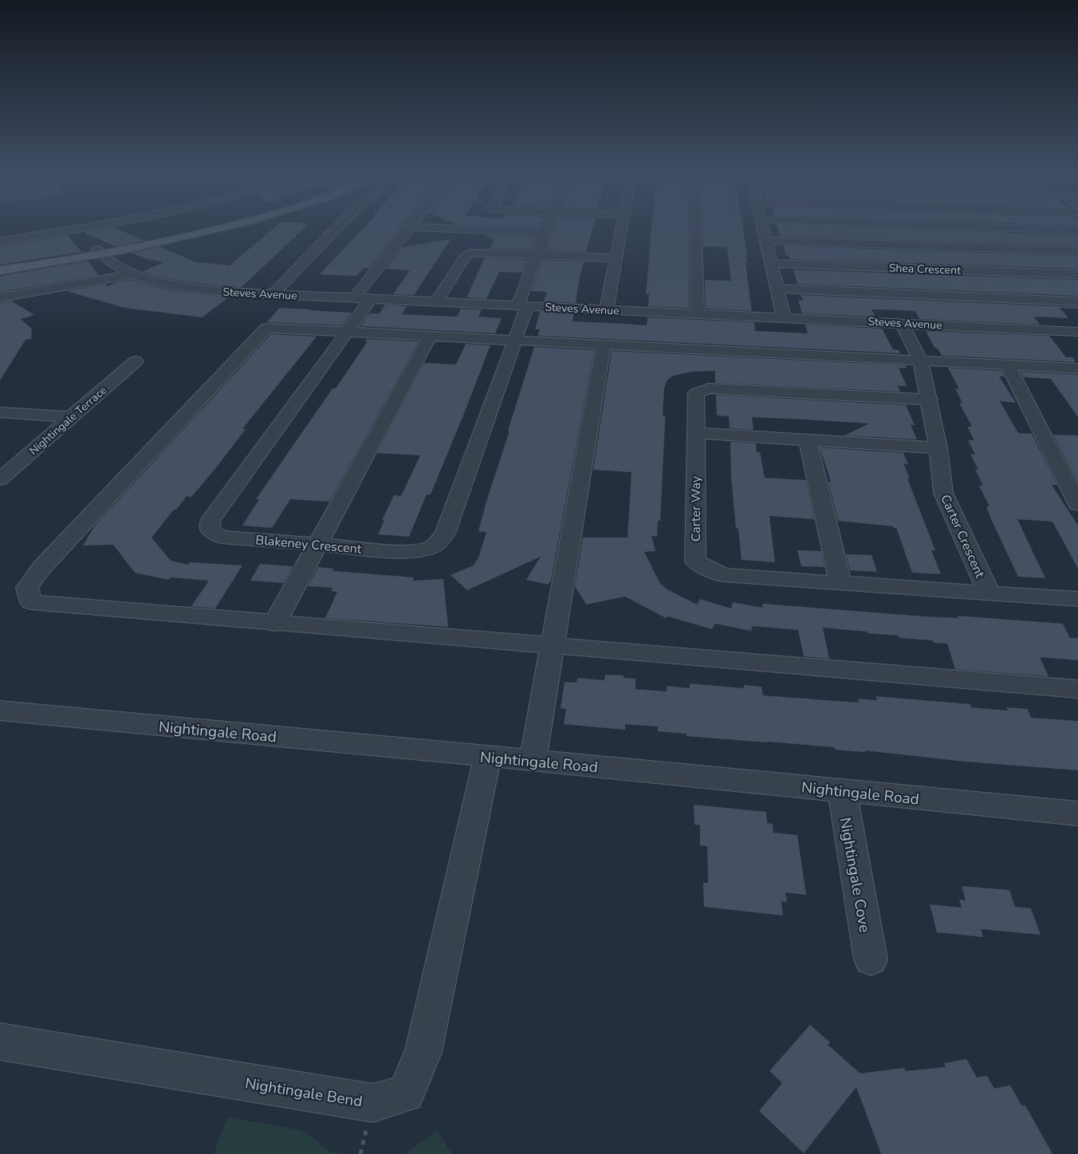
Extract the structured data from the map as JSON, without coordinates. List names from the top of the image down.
{
  "streets": {
    "street": [
      "Shea Crescent",
      "Steves Avenue",
      "Nightingale Terrace",
      "Carter Way",
      "Carter Crescent",
      "Blakeney Crescent",
      "Nightingale Road",
      "Nightingale Cove",
      "Nightingale Bend"
    ]
  },
  "crossings": [
    ["Steves Avenue", "Carter Crescent"],
    ["Steves Avenue", "Blakeney Crescent"],
    ["Carter Way", "Carter Crescent"],
    ["Nightingale Road", "Nightingale Cove"],
    ["Nightingale Road", "Nightingale Bend"]
  ]
}
